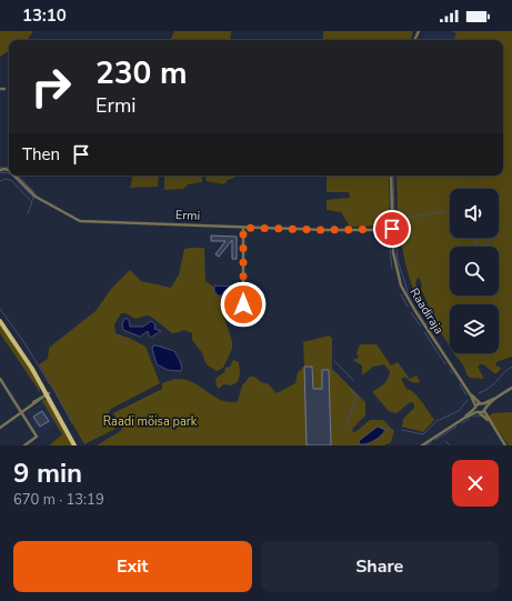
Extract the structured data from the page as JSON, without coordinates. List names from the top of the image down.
{
  "streets": {
    "street": ["Ermi", "Raadiraja"]
  },
  "crossings": [
    ["Ermi", "Raadiraja"]
  ],
  "parks": ["Raadi mõisa park"],
  "page": {
    "status": "13:10",
    "turn": ["230 m", "Ermi"],
    "then": "Then",
    "heading": ["9 min", "670 m · 13:19"],
    "buttons": ["Exit", "Share"]
  }
}
